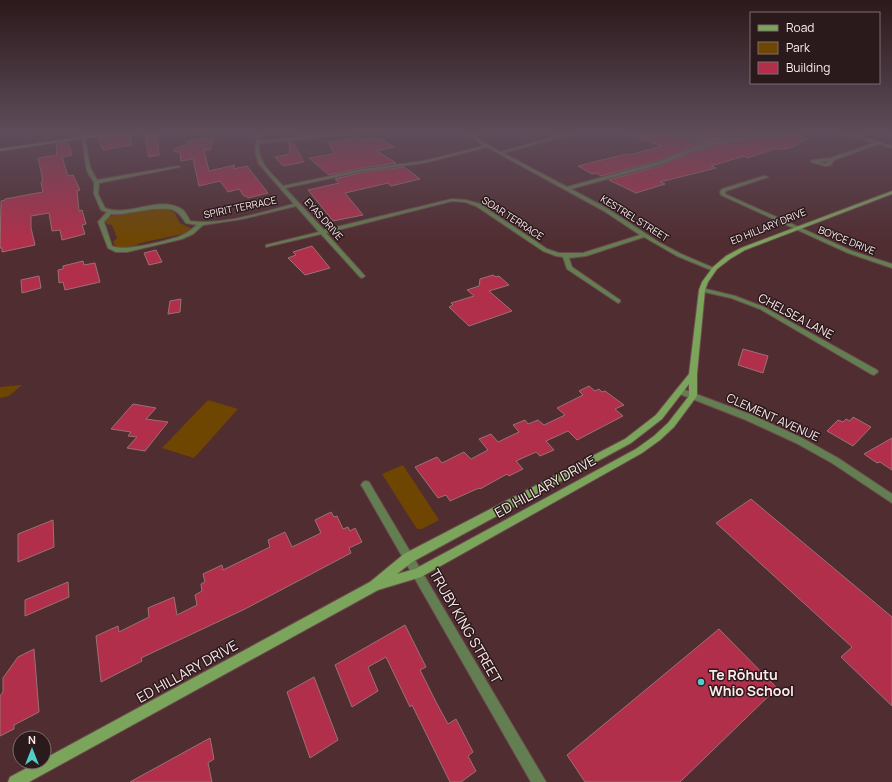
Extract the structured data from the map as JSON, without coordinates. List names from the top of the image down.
{
  "streets": {
    "street": [
      "SPIRIT TERRACE",
      "SOAR TERRACE",
      "KESTREL STREET",
      "EYAS DRIVE",
      "ED HILLARY DRIVE",
      "BOYCE DRIVE",
      "CHELSEA LANE",
      "CLEMENT AVENUE",
      "TRUBY KING STREET"
    ]
  },
  "crossings": [
    ["SPIRIT TERRACE", "EYAS DRIVE"],
    ["SOAR TERRACE", "KESTREL STREET"],
    ["SOAR TERRACE", "EYAS DRIVE"],
    ["KESTREL STREET", "ED HILLARY DRIVE"],
    ["ED HILLARY DRIVE", "BOYCE DRIVE"],
    ["ED HILLARY DRIVE", "CHELSEA LANE"],
    ["ED HILLARY DRIVE", "CLEMENT AVENUE"],
    ["ED HILLARY DRIVE", "TRUBY KING STREET"]
  ],
  "places": ["Te Rōhutu Whio School"],
  "legend": ["Road", "Park", "Building"],
  "north": "top"
}
